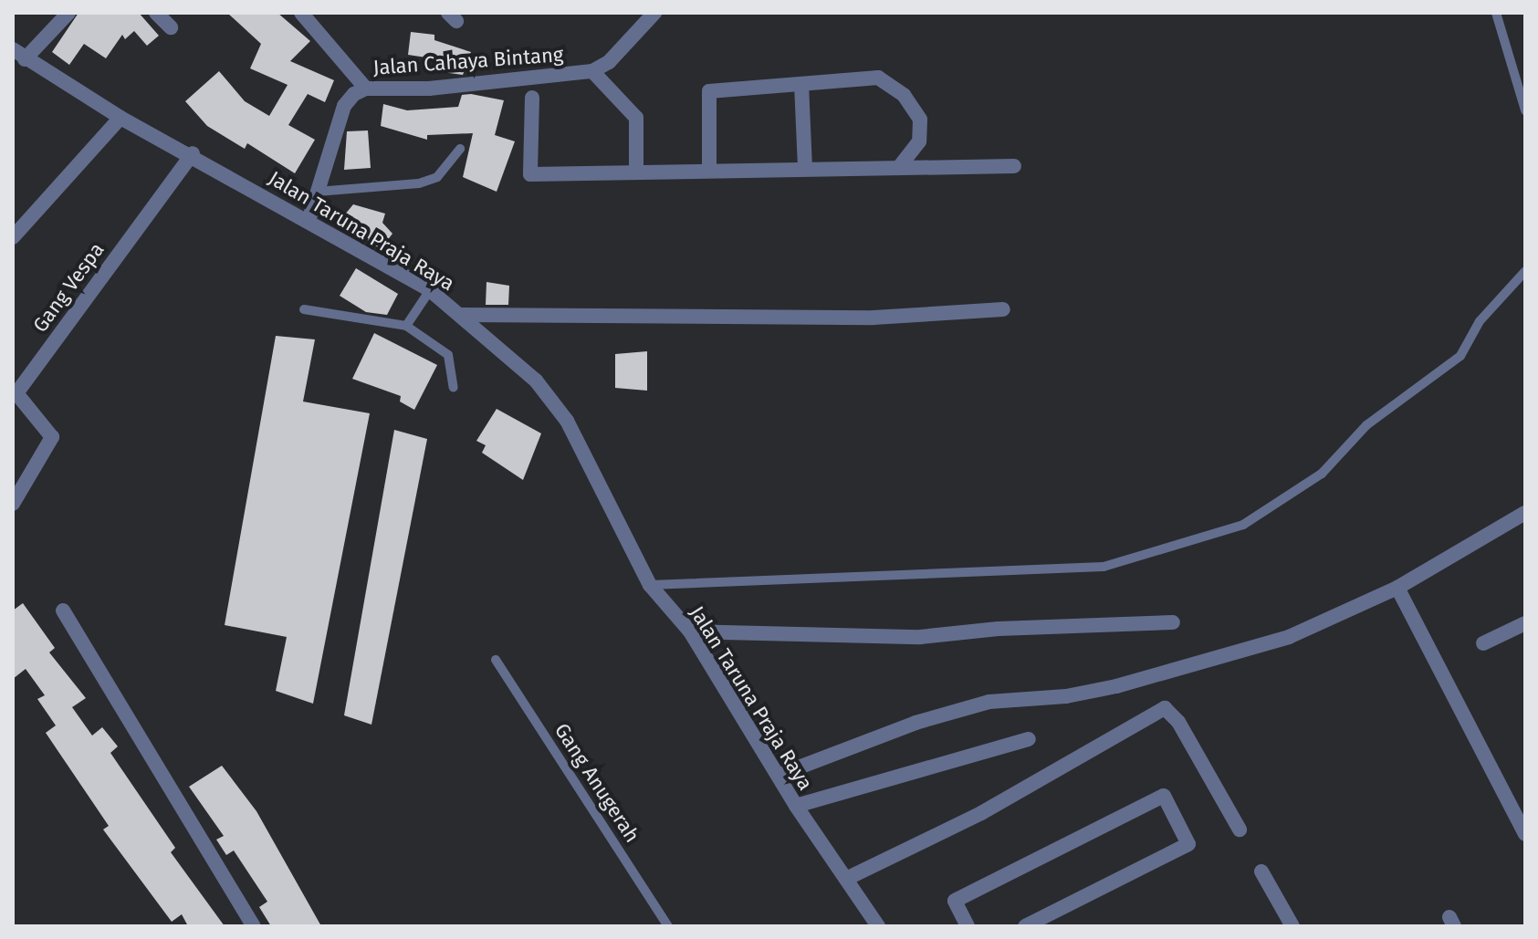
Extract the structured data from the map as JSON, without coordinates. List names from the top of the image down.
{
  "streets": {
    "street": ["Jalan Cahaya Bintang", "Jalan Taruna Praja Raya", "Gang Vespa"],
    "lane": ["Gang Anugerah"]
  },
  "crossings": [
    ["Jalan Cahaya Bintang", "Jalan Taruna Praja Raya"],
    ["Jalan Taruna Praja Raya", "Gang Vespa"]
  ]
}
